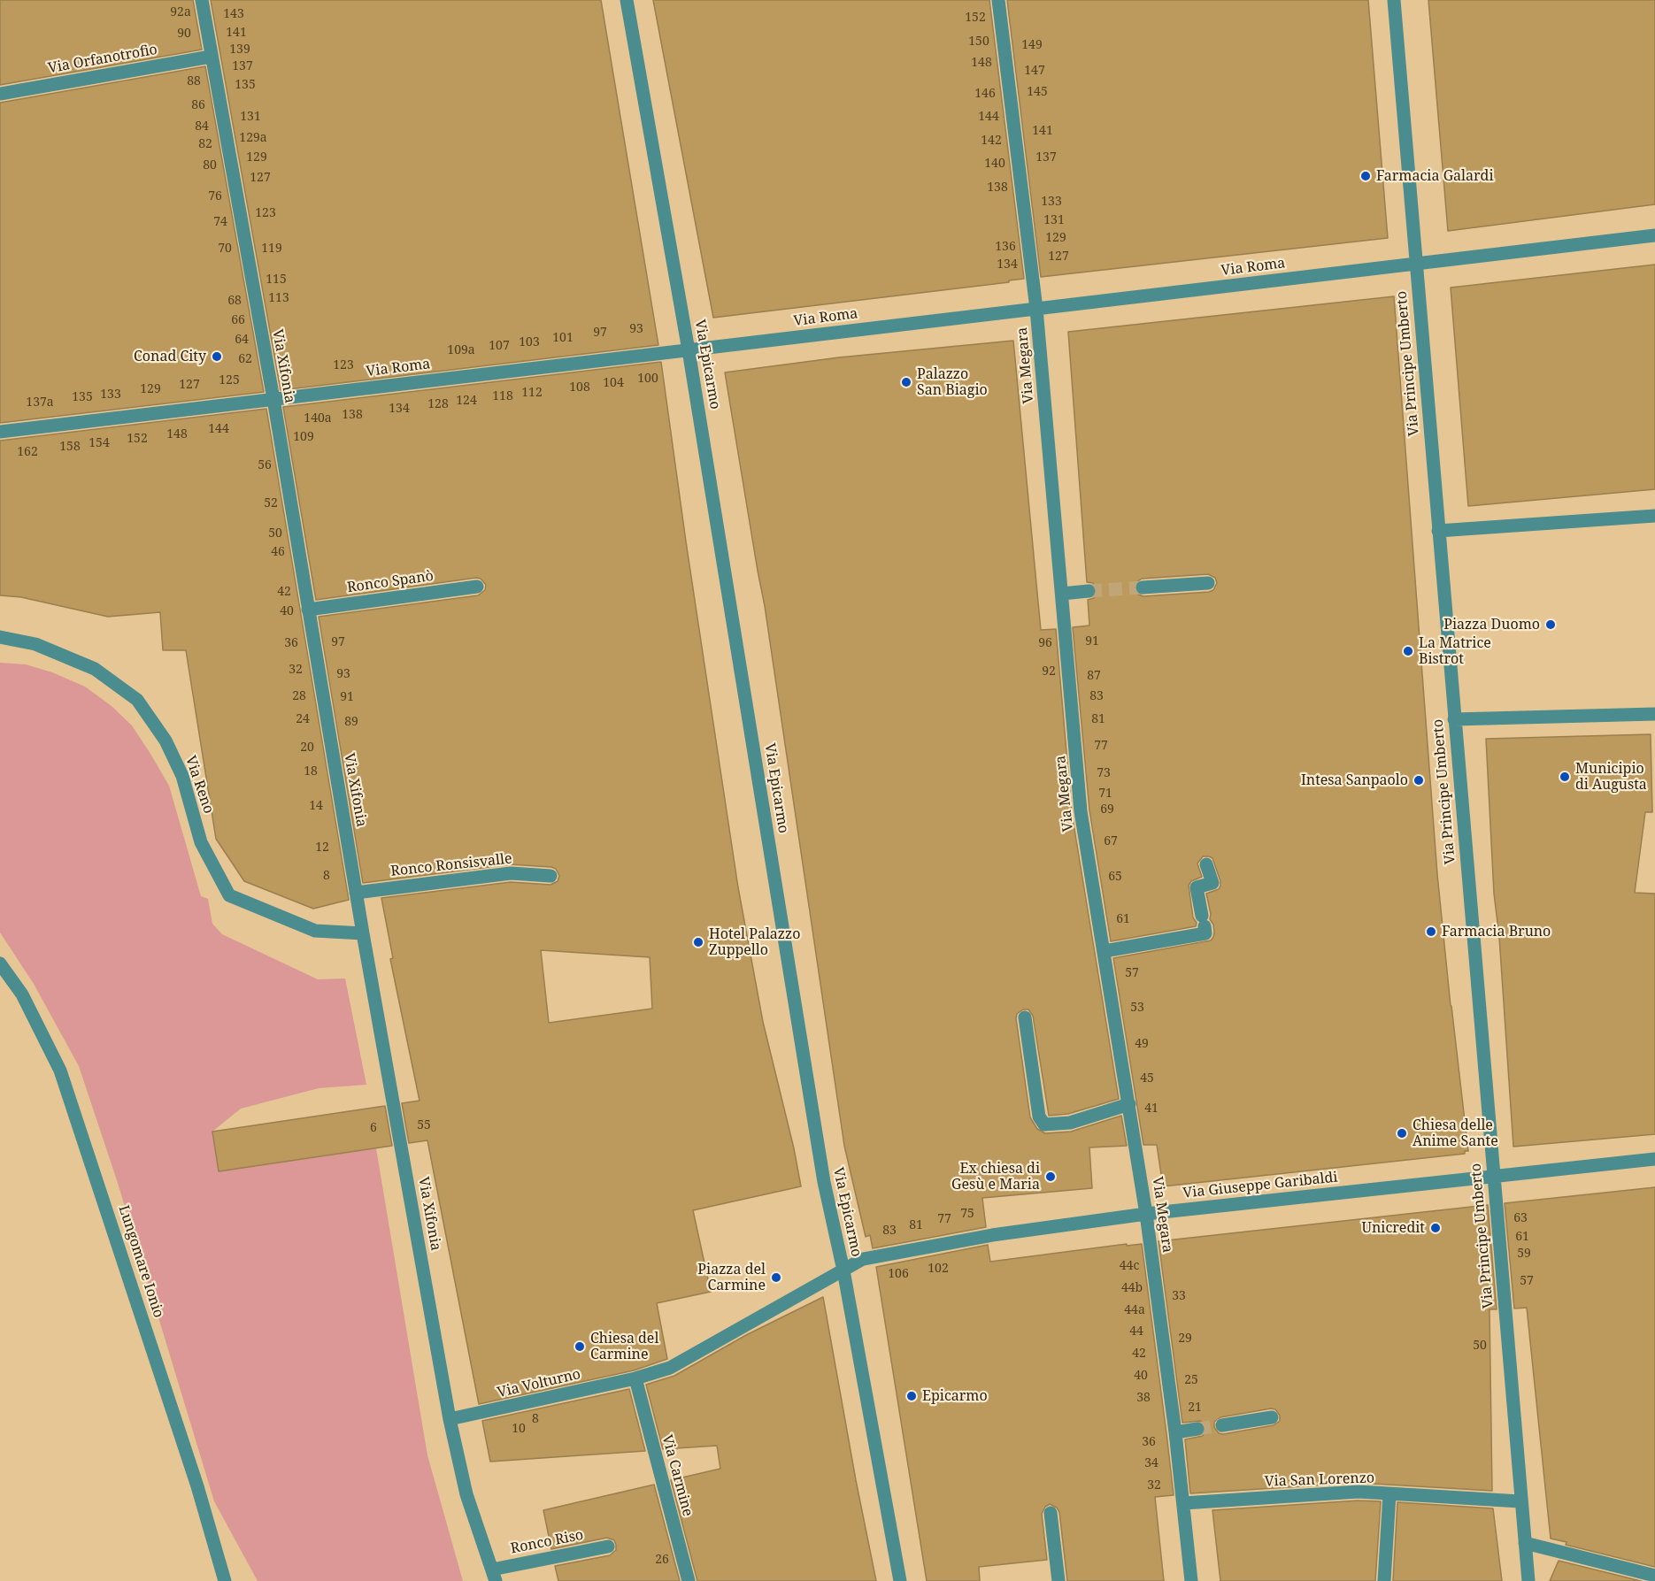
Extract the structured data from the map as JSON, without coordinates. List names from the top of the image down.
{
  "streets": {
    "street": [
      "Via Orfanotrofio",
      "Via Roma",
      "Via Principe Umberto",
      "Via Epicarmo",
      "Via Megara",
      "Via Xifonia",
      "Ronco Spanò",
      "Via Reno",
      "Ronco Ronsisvalle",
      "Via Giuseppe Garibaldi",
      "Lungomare Ionio",
      "Via Volturno",
      "Via Carmine",
      "Via San Lorenzo",
      "Ronco Riso"
    ]
  },
  "crossings": [
    ["Via Orfanotrofio", "Via Xifonia"],
    ["Via Roma", "Via Principe Umberto"],
    ["Via Roma", "Via Epicarmo"],
    ["Via Roma", "Via Megara"],
    ["Via Roma", "Via Xifonia"],
    ["Via Principe Umberto", "Via Giuseppe Garibaldi"],
    ["Via Principe Umberto", "Via San Lorenzo"],
    ["Via Epicarmo", "Via Giuseppe Garibaldi"],
    ["Via Epicarmo", "Via Volturno"],
    ["Via Megara", "Via Giuseppe Garibaldi"],
    ["Via Megara", "Via San Lorenzo"],
    ["Via Xifonia", "Ronco Spanò"],
    ["Via Xifonia", "Via Reno"],
    ["Via Xifonia", "Ronco Ronsisvalle"],
    ["Via Xifonia", "Via Volturno"],
    ["Via Xifonia", "Ronco Riso"],
    ["Via Giuseppe Garibaldi", "Via Volturno"],
    ["Via Volturno", "Via Carmine"]
  ],
  "places": [
    "Farmacia Galardi",
    "Conad City",
    "Palazzo San Biagio",
    "Piazza Duomo",
    "La Matrice Bistrot",
    "Municipio di Augusta",
    "Intesa Sanpaolo",
    "Farmacia Bruno",
    "Hotel Palazzo Zuppello",
    "Chiesa delle Anime Sante",
    "Ex chiesa di Gesù e Maria",
    "Unicredit",
    "Piazza del Carmine",
    "Chiesa del Carmine",
    "Epicarmo"
  ],
  "house_numbers": [
    "92a",
    "143",
    "152",
    "141",
    "90",
    "150",
    "149",
    "139",
    "148",
    "137",
    "147",
    "88",
    "135",
    "145",
    "146",
    "86",
    "131",
    "144",
    "84",
    "141",
    "129a",
    "142",
    "82",
    "129",
    "137",
    "140",
    "80",
    "127",
    "138",
    "76",
    "133",
    "123",
    "131",
    "74",
    "129",
    "136",
    "70",
    "119",
    "127",
    "134",
    "115",
    "113",
    "68",
    "66",
    "93",
    "97",
    "101",
    "64",
    "103",
    "107",
    "109a",
    "62",
    "123",
    "100",
    "125",
    "104",
    "127",
    "108",
    "129",
    "112",
    "133",
    "118",
    "135",
    "124",
    "137a",
    "128",
    "134",
    "138",
    "140a",
    "144",
    "148",
    "109",
    "152",
    "154",
    "158",
    "162",
    "56",
    "52",
    "50",
    "46",
    "42",
    "40",
    "91",
    "97",
    "36",
    "96",
    "32",
    "92",
    "93",
    "87",
    "28",
    "83",
    "91",
    "24",
    "81",
    "89",
    "77",
    "20",
    "18",
    "73",
    "71",
    "14",
    "69",
    "67",
    "12",
    "8",
    "65",
    "61",
    "57",
    "53",
    "49",
    "45",
    "41",
    "55",
    "6",
    "75",
    "63",
    "77",
    "81",
    "83",
    "61",
    "59",
    "44c",
    "102",
    "106",
    "57",
    "44b",
    "33",
    "44a",
    "44",
    "29",
    "50",
    "42",
    "40",
    "25",
    "38",
    "21",
    "8",
    "10",
    "36",
    "34",
    "32",
    "26"
  ]
}
